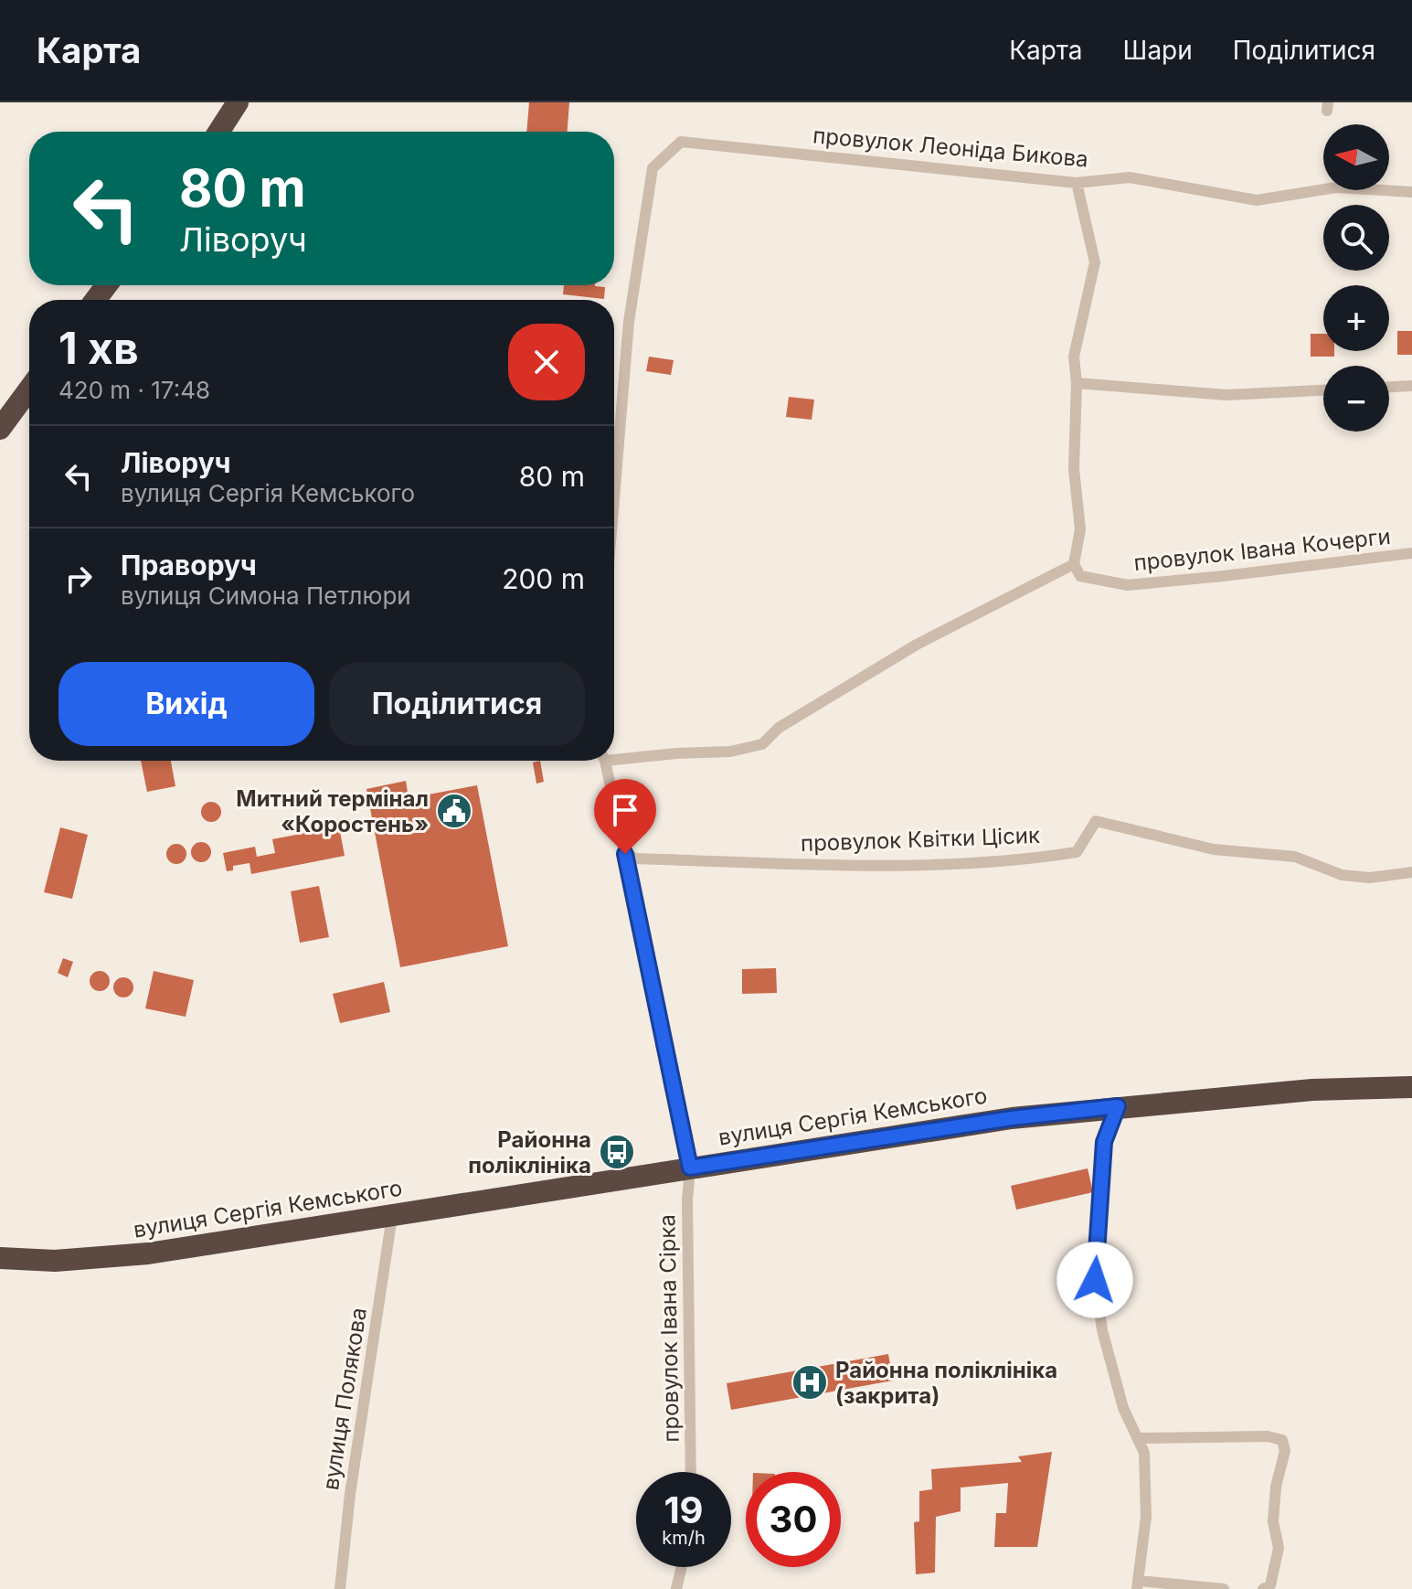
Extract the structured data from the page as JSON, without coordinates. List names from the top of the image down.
{
  "streets": {
    "highway": ["вулиця Сергія Кемського"],
    "street": [
      "провулок Леоніда Бикова",
      "провулок Івана Кочерги",
      "провулок Квітки Цісик",
      "провулок Івана Сірка",
      "вулиця Полякова"
    ]
  },
  "crossings": [
    ["провулок Квітки Цісик", "провулок Івана Сірка"],
    ["вулиця Сергія Кемського", "провулок Івана Сірка"],
    ["вулиця Сергія Кемського", "вулиця Полякова"]
  ],
  "places": {
    "public building": ["Митний термінал «Коростень»"],
    "bus stop": ["Районна поліклініка"],
    "hospital": ["Районна поліклініка (закрита)"]
  },
  "north": "left",
  "page": {
    "header": "Карта",
    "nav": ["Карта", "Шари", "Поділитися"],
    "map_buttons": ["+", "−"],
    "turn": ["80 m", "Ліворуч"],
    "heading": ["1 хв", "420 m · 17:48"],
    "list": [
      {
        "name": "Ліворуч",
        "note": "вулиця Сергія Кемського",
        "value": "80 m"
      },
      {
        "name": "Праворуч",
        "note": "вулиця Симона Петлюри",
        "value": "200 m"
      }
    ],
    "buttons": ["Вихід", "Поділитися"],
    "speed": "19 km/h",
    "limit": "30"
  }
}
